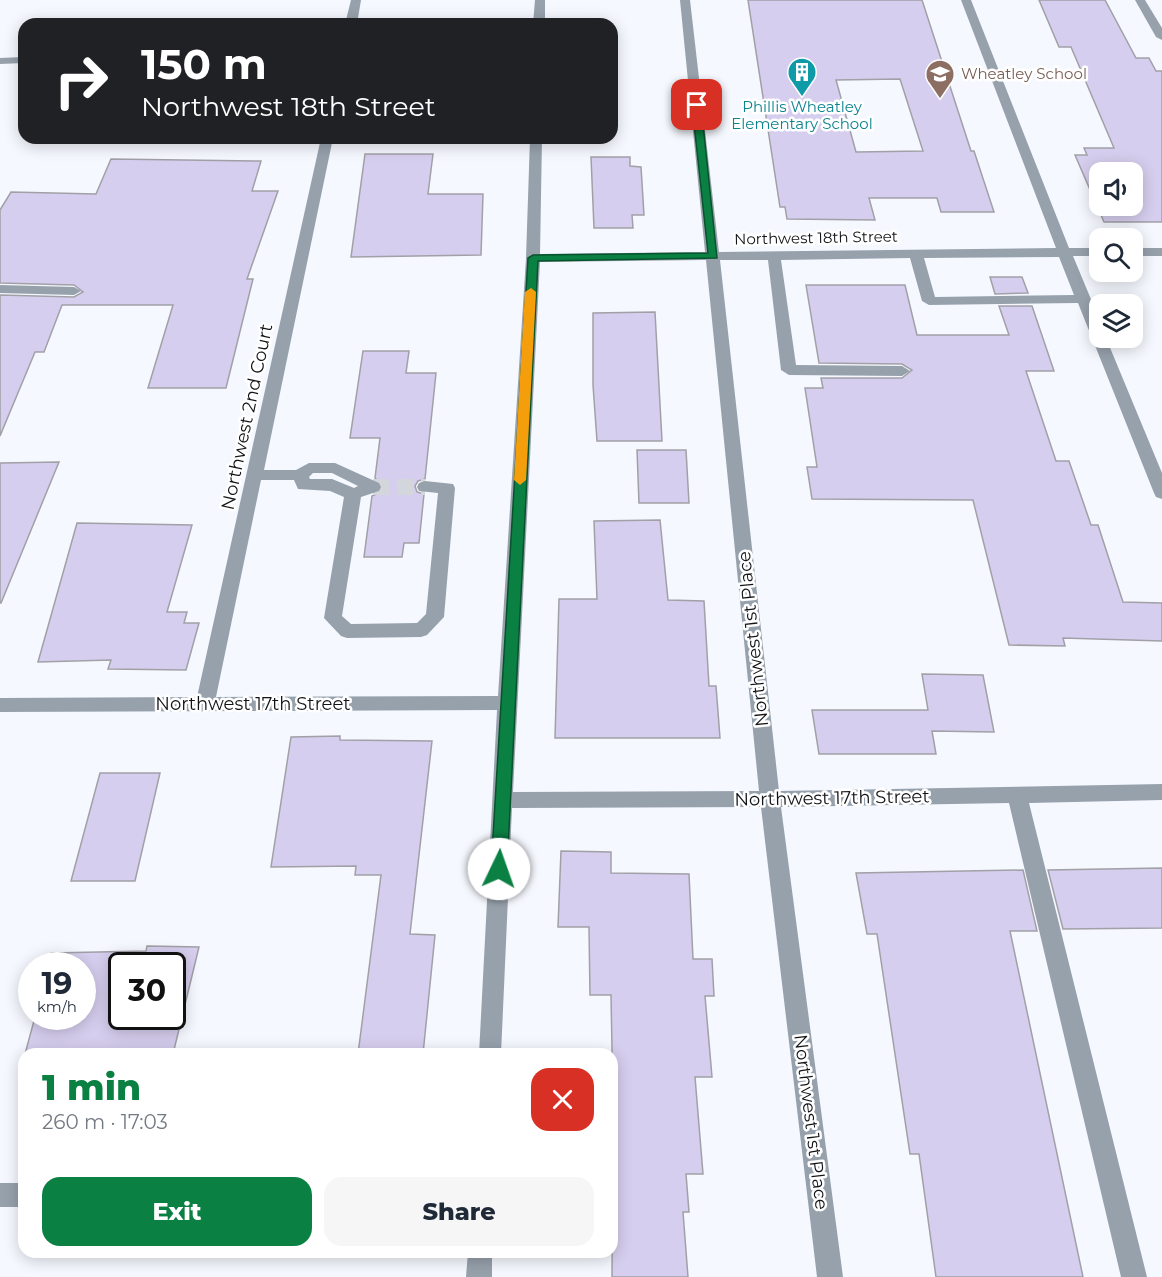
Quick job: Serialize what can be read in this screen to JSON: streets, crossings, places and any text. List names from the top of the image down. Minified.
{"streets":{"street":["Northwest 18th Street","Northwest 2nd Court","Northwest 1st Place","Northwest 17th Street"]},"crossings":[["Northwest 18th Street","Northwest 1st Place"],["Northwest 2nd Court","Northwest 17th Street"],["Northwest 1st Place","Northwest 17th Street"]],"places":{"building":["Phillis Wheatley Elementary School"],"school or university":["Wheatley School"]},"page":{"turn":["150 m","Northwest 18th Street"],"speed":"19 km/h","limit":"30","heading":["1 min","260 m · 17:03"],"buttons":["Exit","Share"]}}
